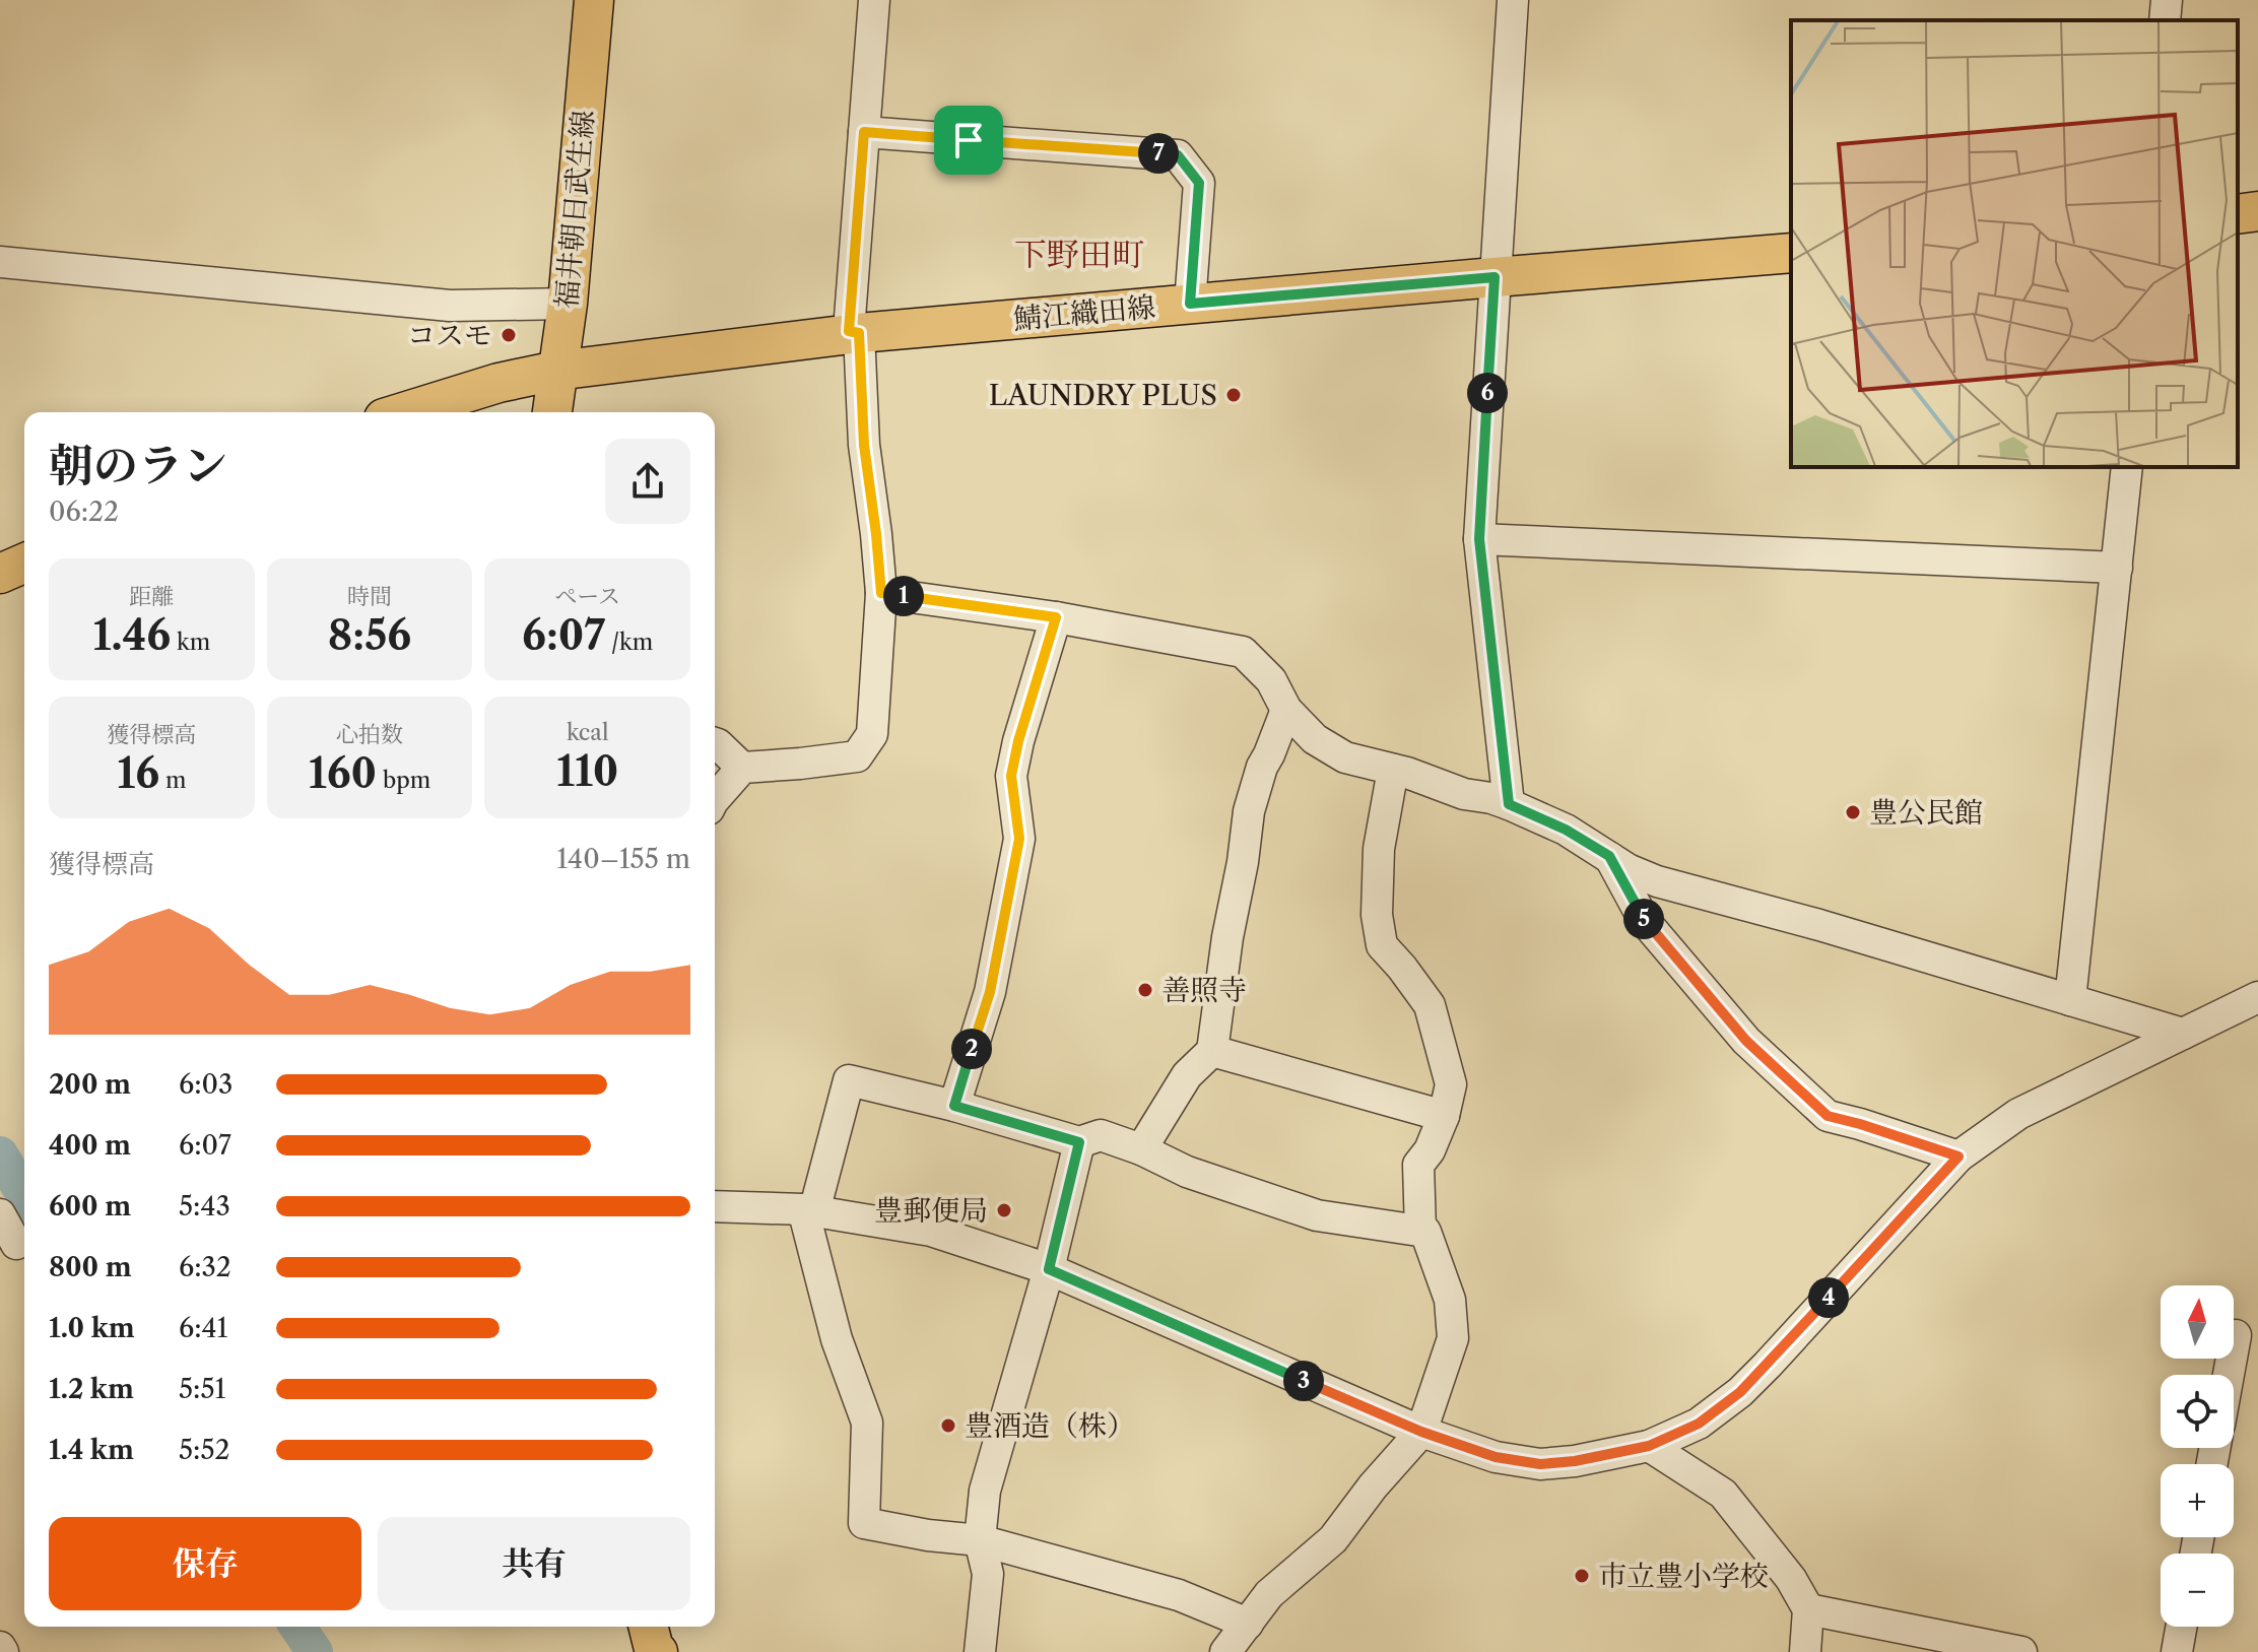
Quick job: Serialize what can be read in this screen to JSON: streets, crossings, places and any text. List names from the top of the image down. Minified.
{"streets":{"main road":["福井朝日武生線","鯖江織田線"]},"crossings":[["福井朝日武生線","鯖江織田線"]],"districts":["下野田町"],"places":["コスモ","LAUNDRY PLUS","豊公民館","善照寺","豊郵便局","豊酒造（株）","市立豊小学校"],"north":"top","page":{"pins":["7","6","1","5","2","4","3"],"heading":["朝のラン","06:22"],"stats":[["距離","1.46 km"],["時間","8:56"],["ペース","6:07 /km"],["獲得標高","16 m"],["心拍数","160 bpm"],["kcal","110"]],"chart":["獲得標高","140–155 m"],"list":[{"name":"200 m","note":"6:03"},{"name":"400 m","note":"6:07"},{"name":"600 m","note":"5:43"},{"name":"800 m","note":"6:32"},{"name":"1.0 km","note":"6:41"},{"name":"1.2 km","note":"5:51"},{"name":"1.4 km","note":"5:52"}],"map_buttons":["+","−"],"buttons":["保存","共有"]}}
